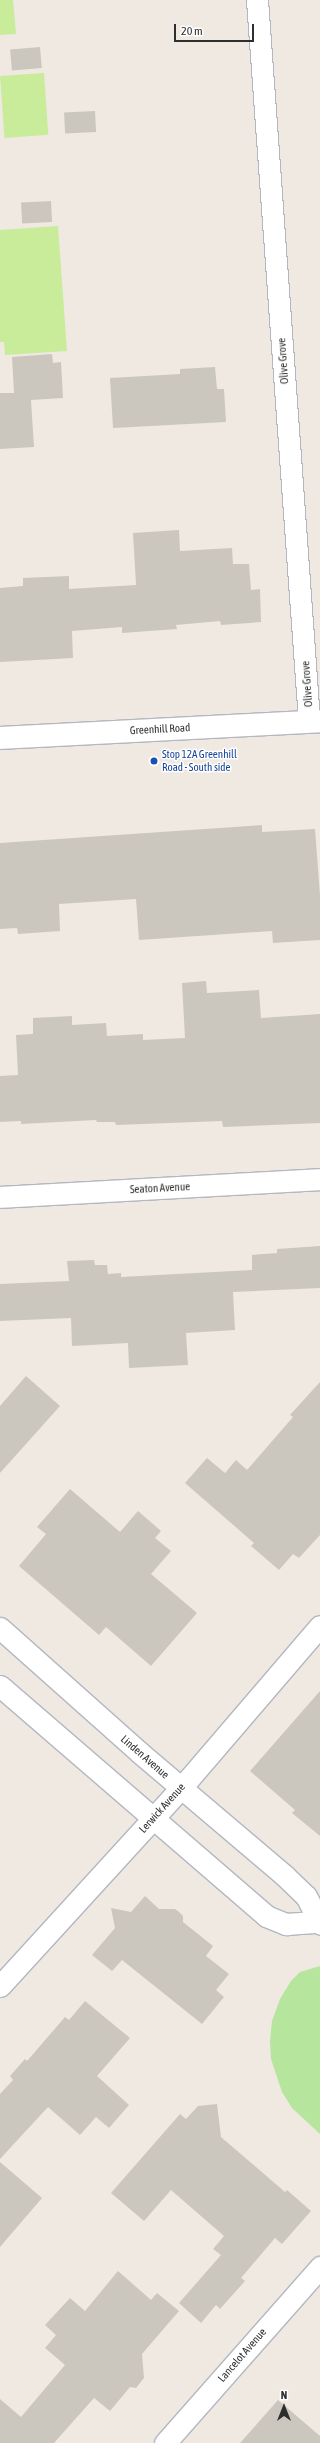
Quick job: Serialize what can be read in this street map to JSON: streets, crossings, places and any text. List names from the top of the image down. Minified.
{"streets":{"main road":["Greenhill Road"],"street":["Olive Grove","Seaton Avenue","Linden Avenue","Lerwick Avenue","Lancelot Avenue"]},"crossings":[["Olive Grove","Greenhill Road"],["Linden Avenue","Lerwick Avenue"]],"places":["Stop 12A Greenhill Road - South side"],"scale_bar":"20 m","north":"top"}
